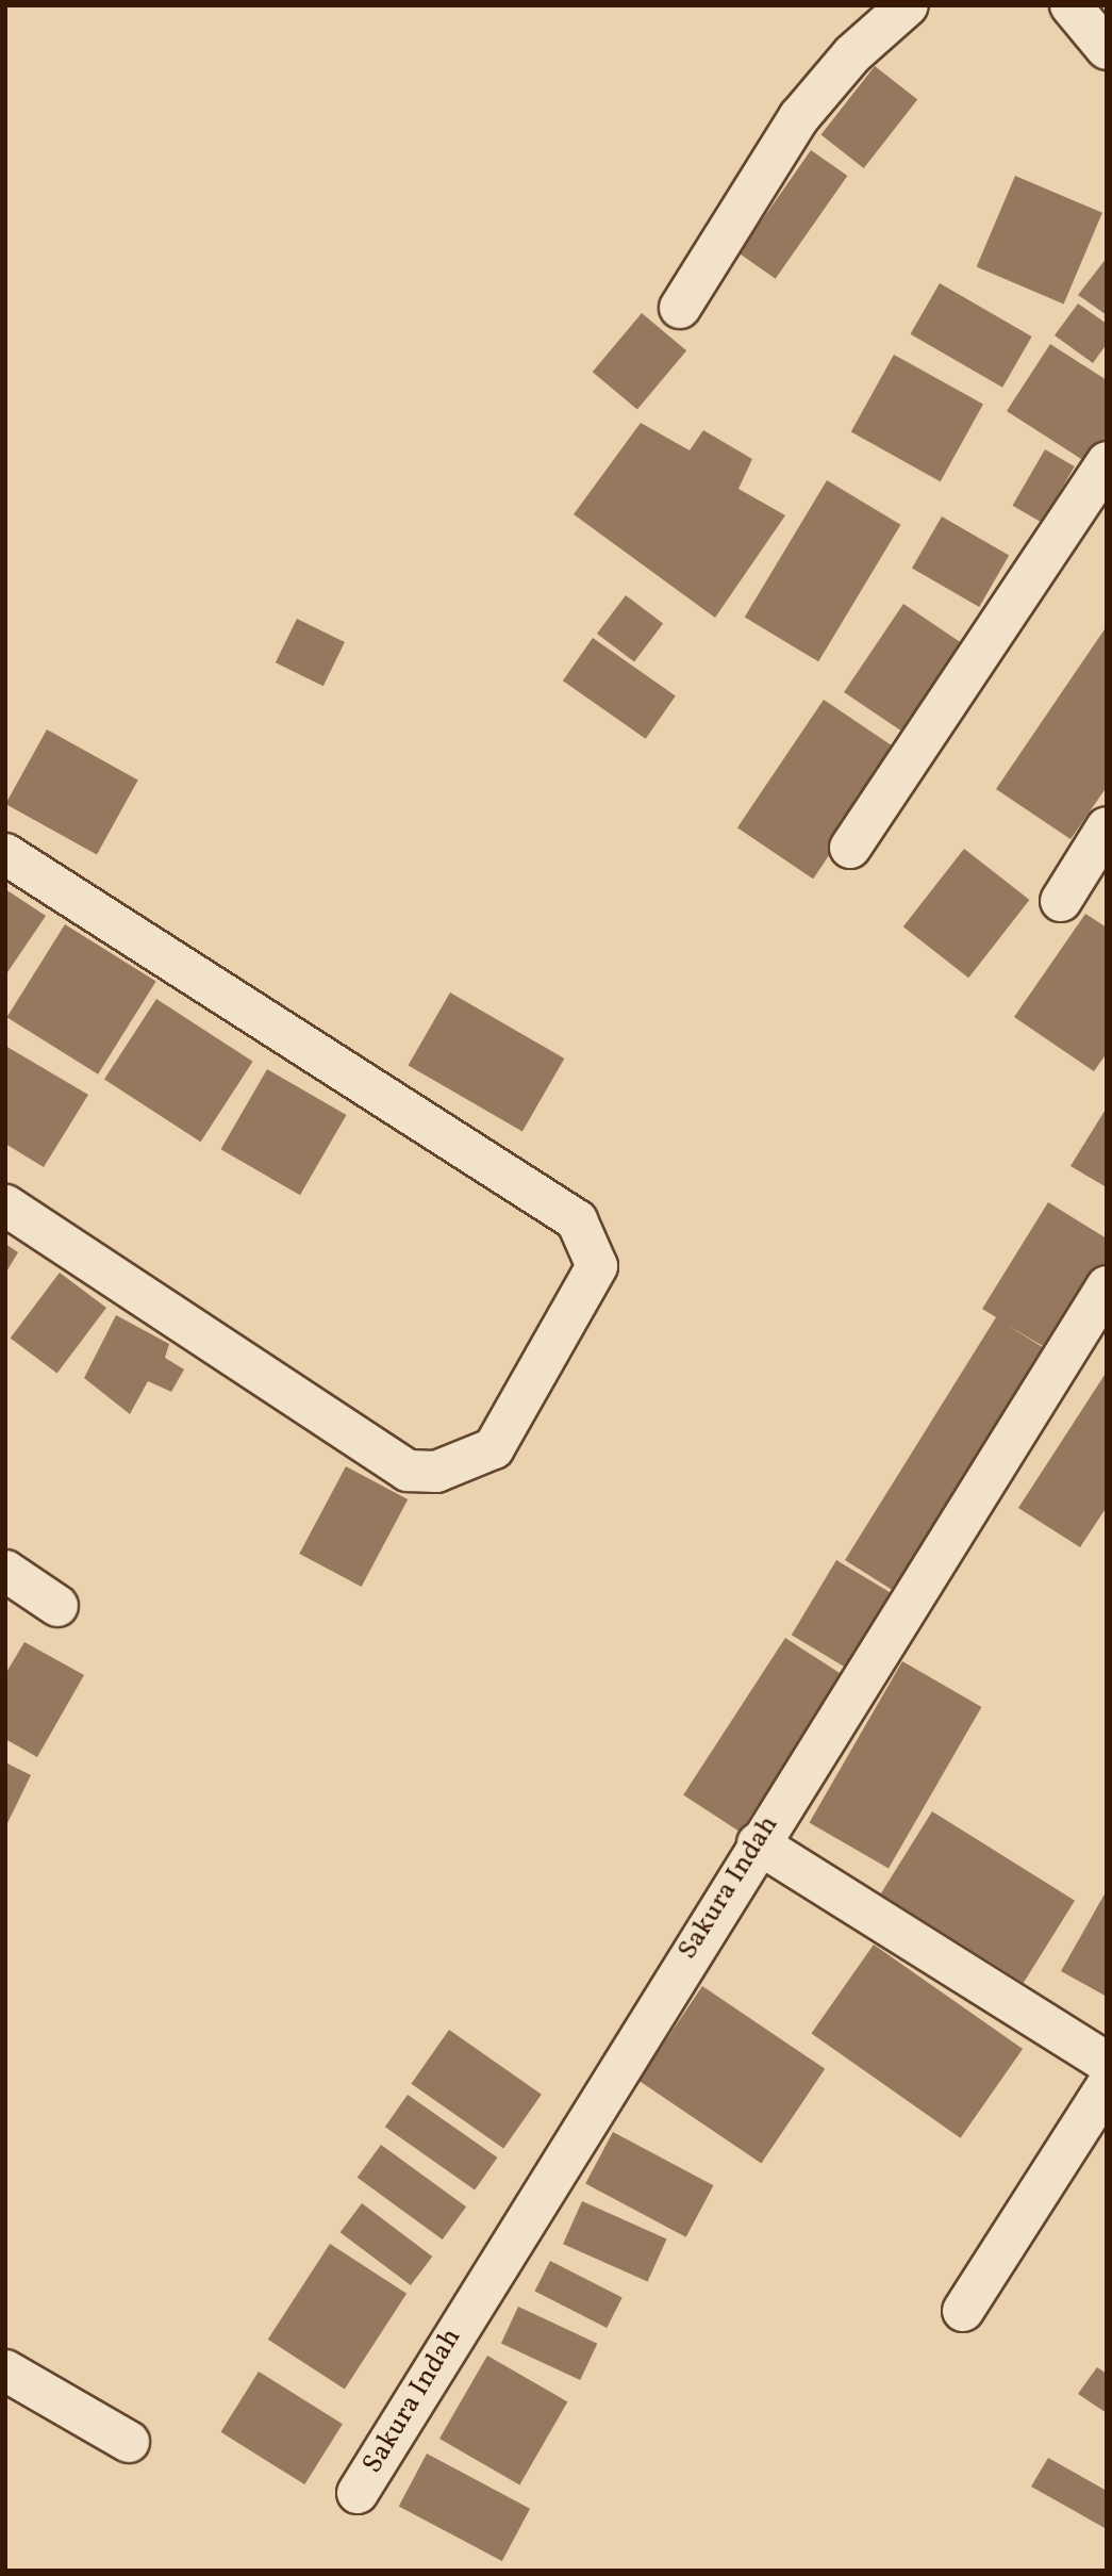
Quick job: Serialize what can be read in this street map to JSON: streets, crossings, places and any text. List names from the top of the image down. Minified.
{"streets":{"street":["Sakura Indah"]}}
